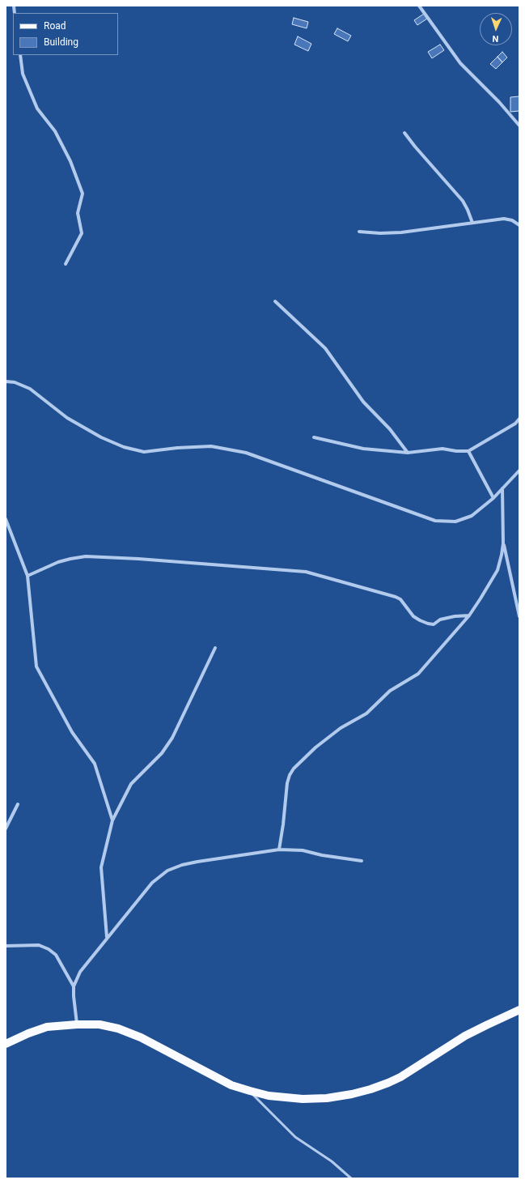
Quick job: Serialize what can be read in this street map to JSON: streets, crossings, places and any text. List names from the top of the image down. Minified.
{"legend":["Road","Building"],"north":"bottom"}
